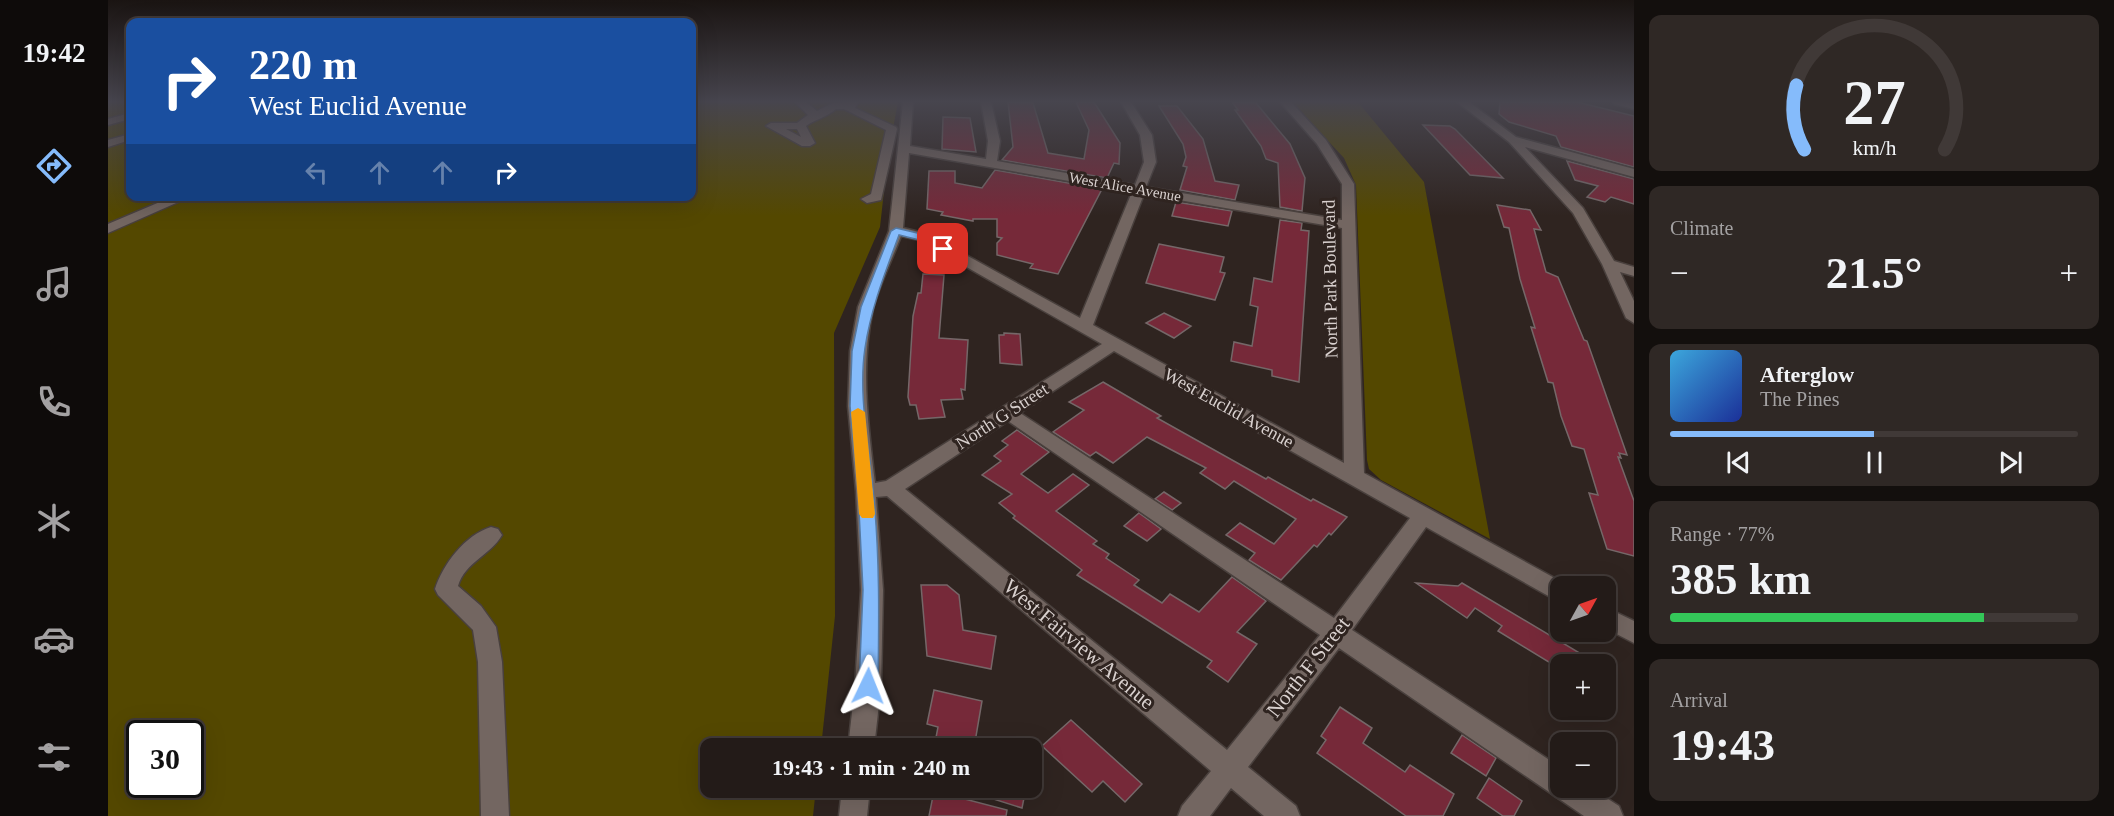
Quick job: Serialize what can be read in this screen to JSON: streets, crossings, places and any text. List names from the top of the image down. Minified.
{"streets":{"street":["West Alice Avenue","North Park Boulevard","West Euclid Avenue","North G Street","West Fairview Avenue","North F Street"]},"crossings":[["West Alice Avenue","North Park Boulevard"],["North Park Boulevard","West Euclid Avenue"],["West Euclid Avenue","North G Street"],["West Euclid Avenue","North F Street"],["North G Street","West Fairview Avenue"],["West Fairview Avenue","North F Street"]],"north":"top right","page":{"tabs":"19:42","turn":["220 m","West Euclid Avenue"],"tile":["Climate",["Range · 77%","385 km"],["Arrival","19:43"]],"heat":["−","21.5°","+"],"song":["Afterglow","The Pines"],"map_buttons":["+","−"],"limit":"30","trip":"19:43 · 1 min · 240 m","gauge":["27","km/h"]}}
